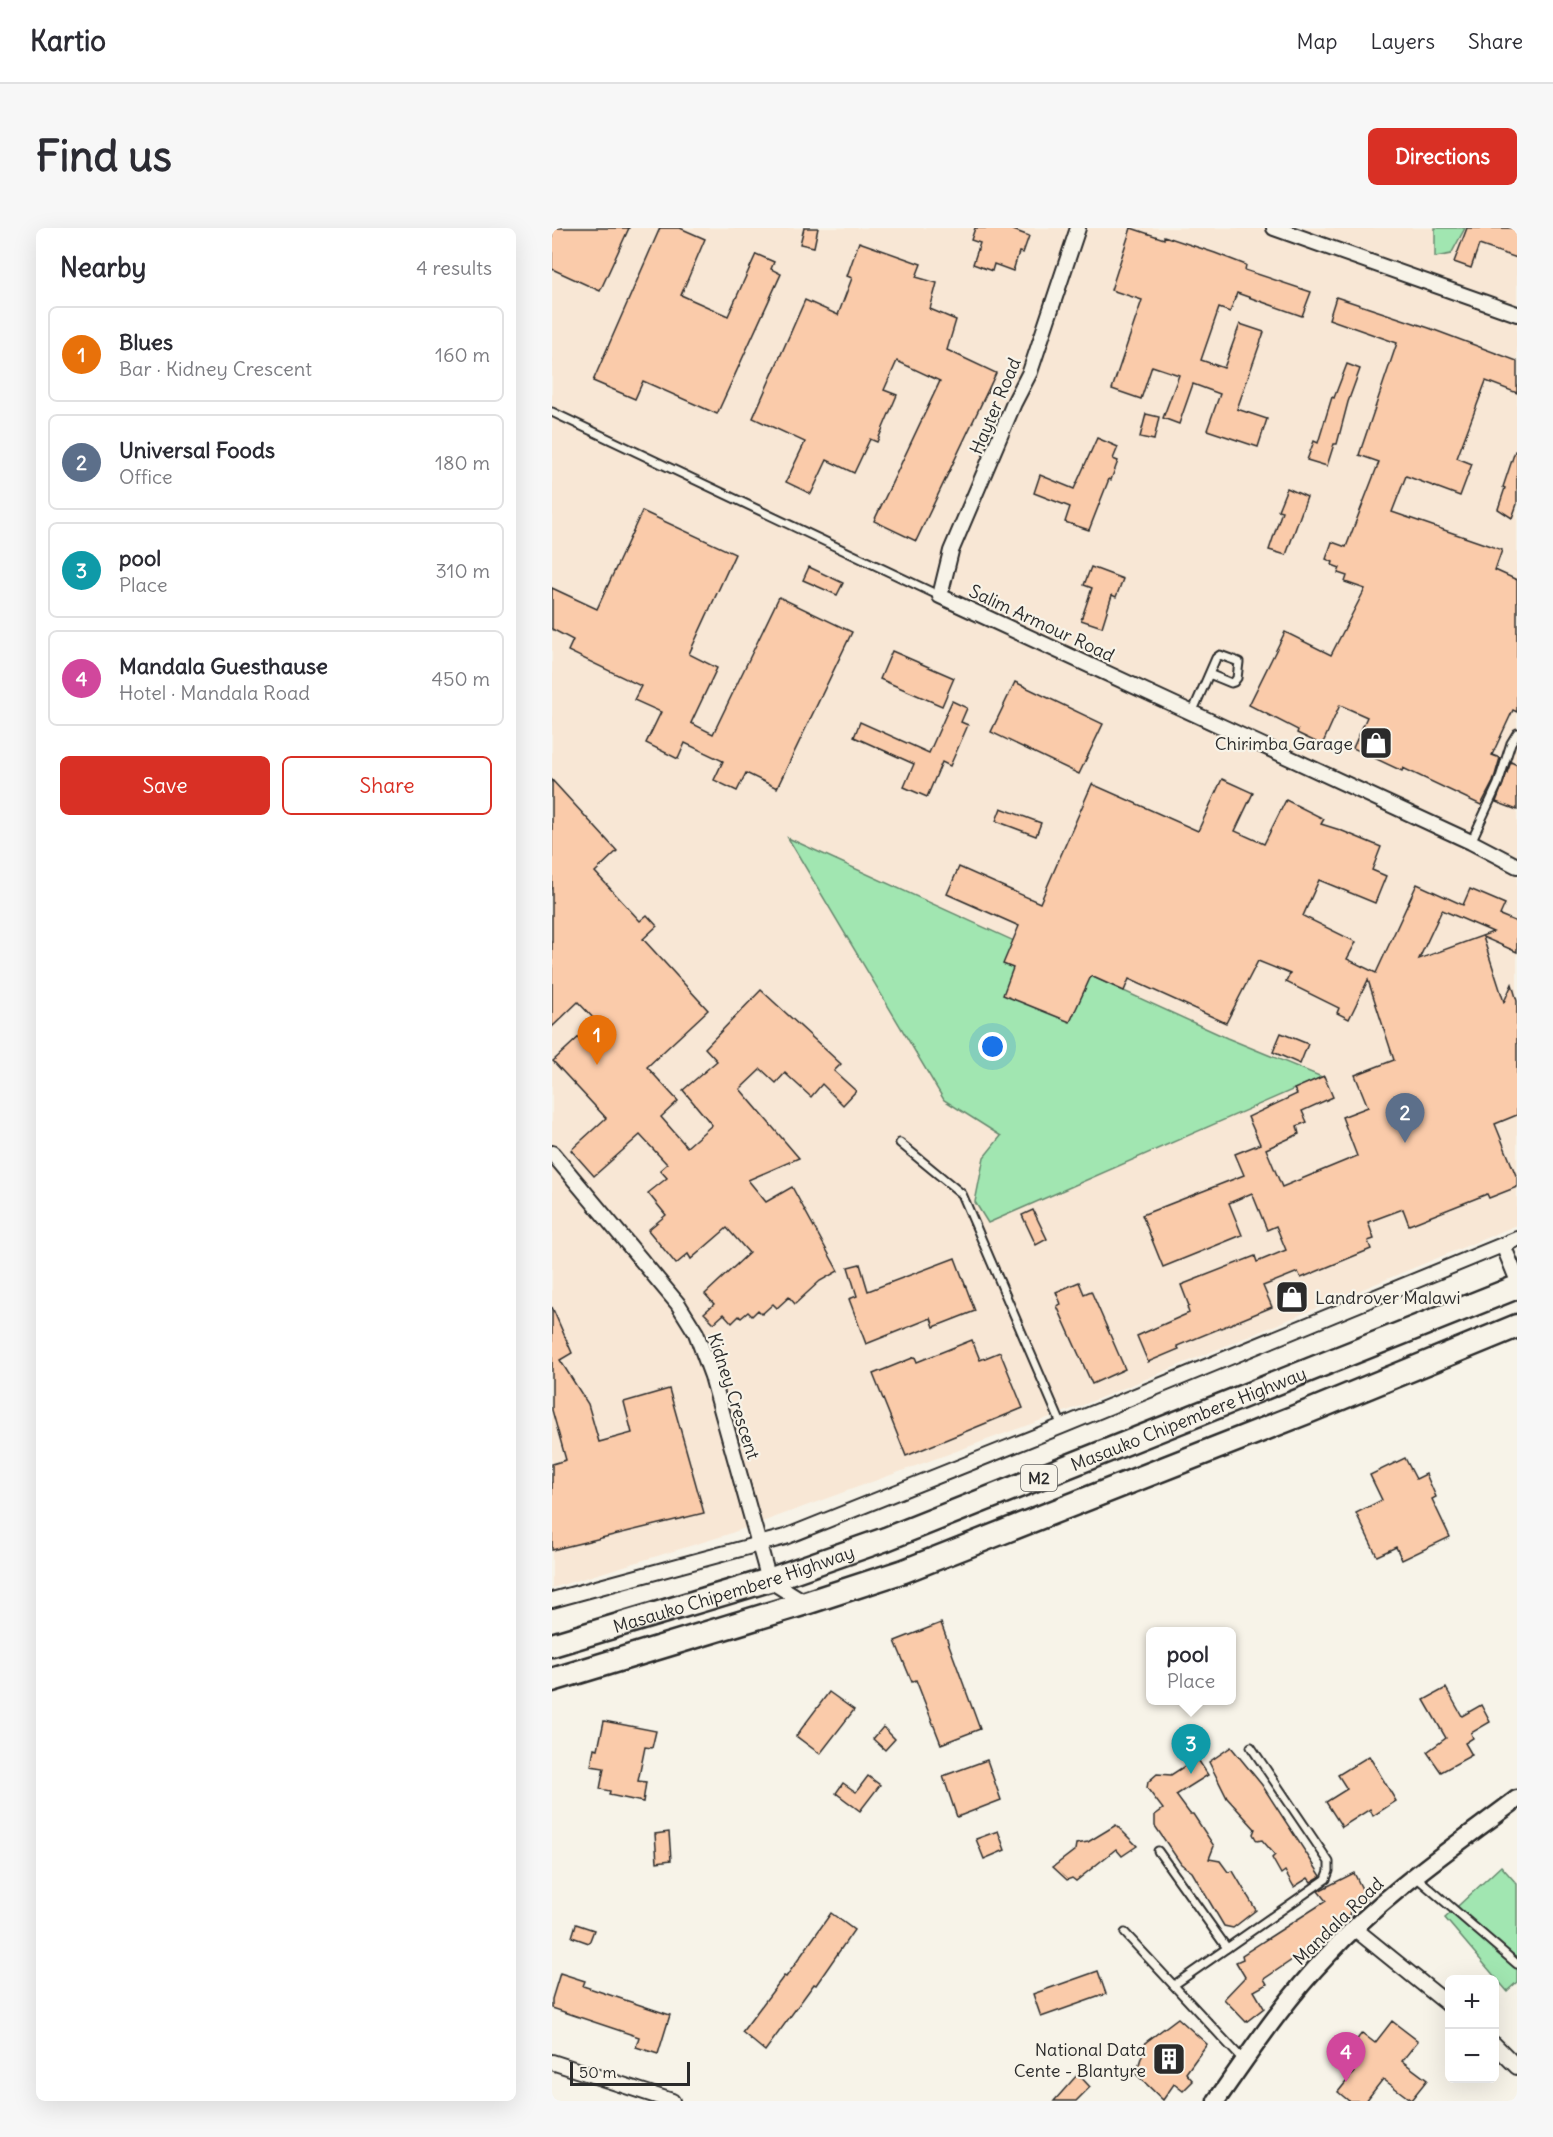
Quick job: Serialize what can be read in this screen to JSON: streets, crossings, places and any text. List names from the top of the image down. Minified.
{"streets":{"highway":["Masauko Chipembere Highway","M2"],"street":["Hayter Road","Salim Armour Road","Kidney Crescent","Mandala Road"]},"crossings":[["Hayter Road","Salim Armour Road"],["Kidney Crescent","Masauko Chipembere Highway"]],"places":{"shop":["Chirimba Garage","Landrover Malawi"],"building":["National Data Cente - Blantyre"]},"scale_bar":"50 m","page":{"header":"Kartio","nav":["Map","Layers","Share"],"buttons":["Directions",["Save","Share"]],"title":"Find us","heading":["Nearby","4 results"],"list":[{"mark":"1","name":"Blues","note":"Bar · Kidney Crescent","value":"160 m"},{"mark":"2","name":"Universal Foods","note":"Office","value":"180 m"},{"mark":"3","name":"pool","note":"Place","value":"310 m"},{"mark":"4","name":"Mandala Guesthause","note":"Hotel · Mandala Road","value":"450 m"}],"pins":["1","2","3","4"],"popup":["pool","Place"],"map_buttons":["+","−"],"scale":"50 m"}}
